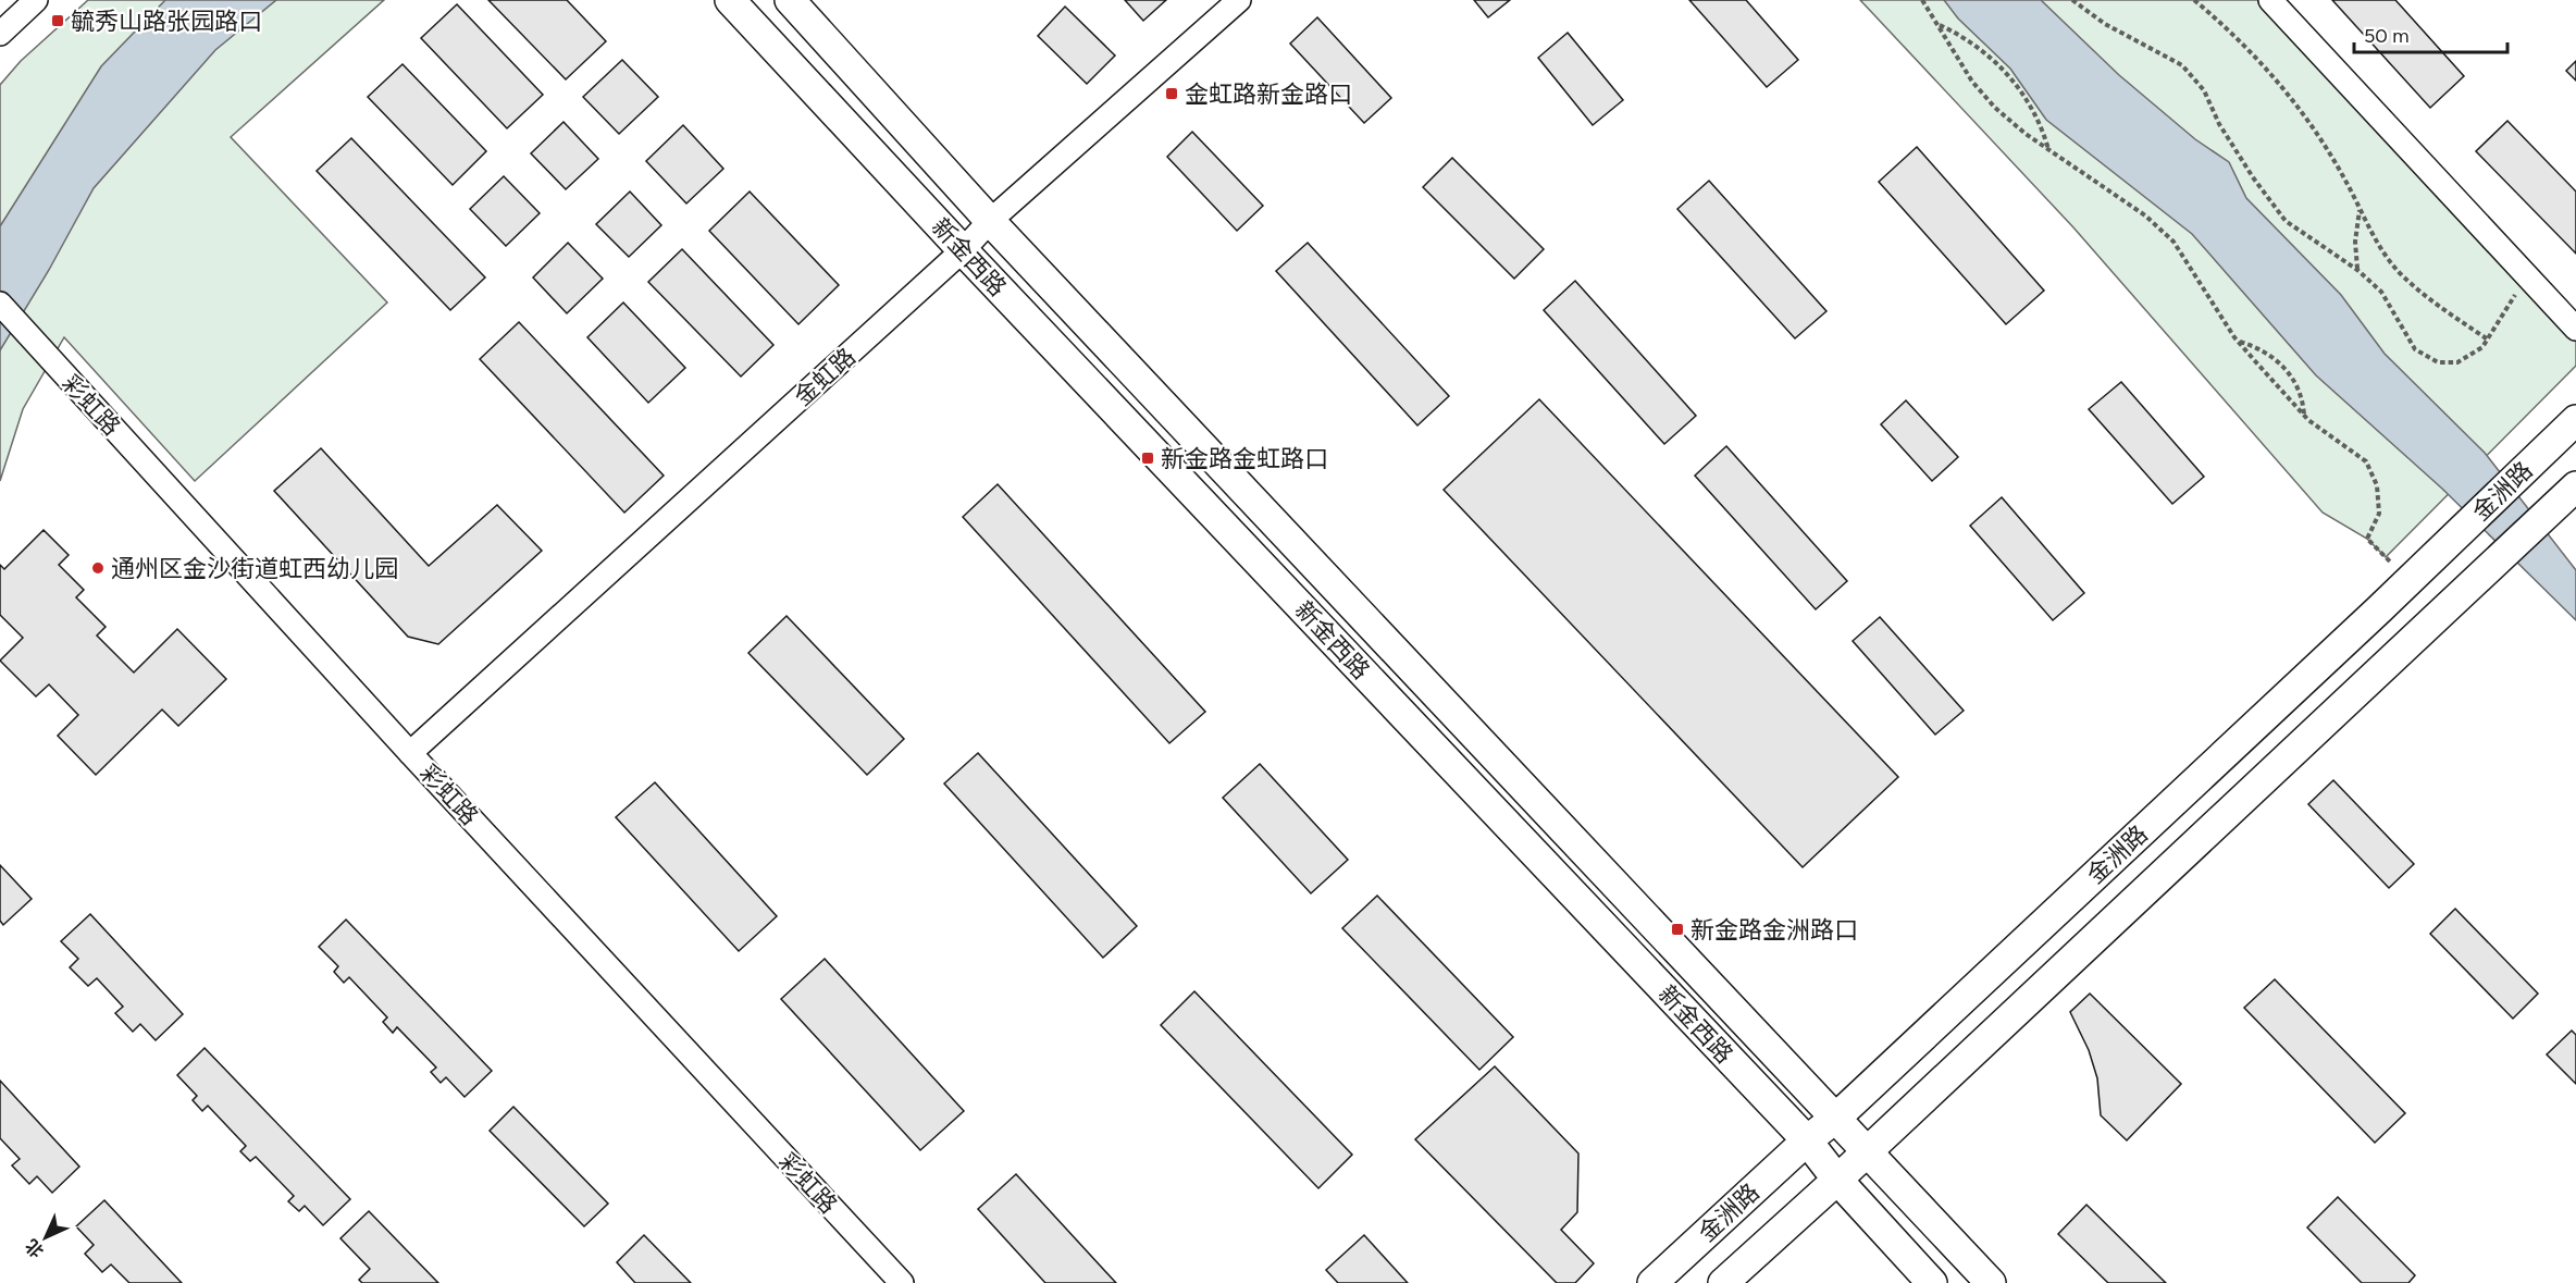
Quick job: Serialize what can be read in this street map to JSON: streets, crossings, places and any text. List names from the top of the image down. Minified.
{"streets":{"main road":["新金西路","金洲路"],"street":["金虹路","彩虹路"]},"crossings":[["新金西路","金虹路"],["新金西路","金洲路"],["金虹路","彩虹路"]],"places":{"transit":["毓秀山路张园路口","金虹路新金路口","新金路金虹路口","新金路金洲路口"],"other":["通州区金沙街道虹西幼儿园"]},"scale_bar":"50 m","north":"bottom left"}
